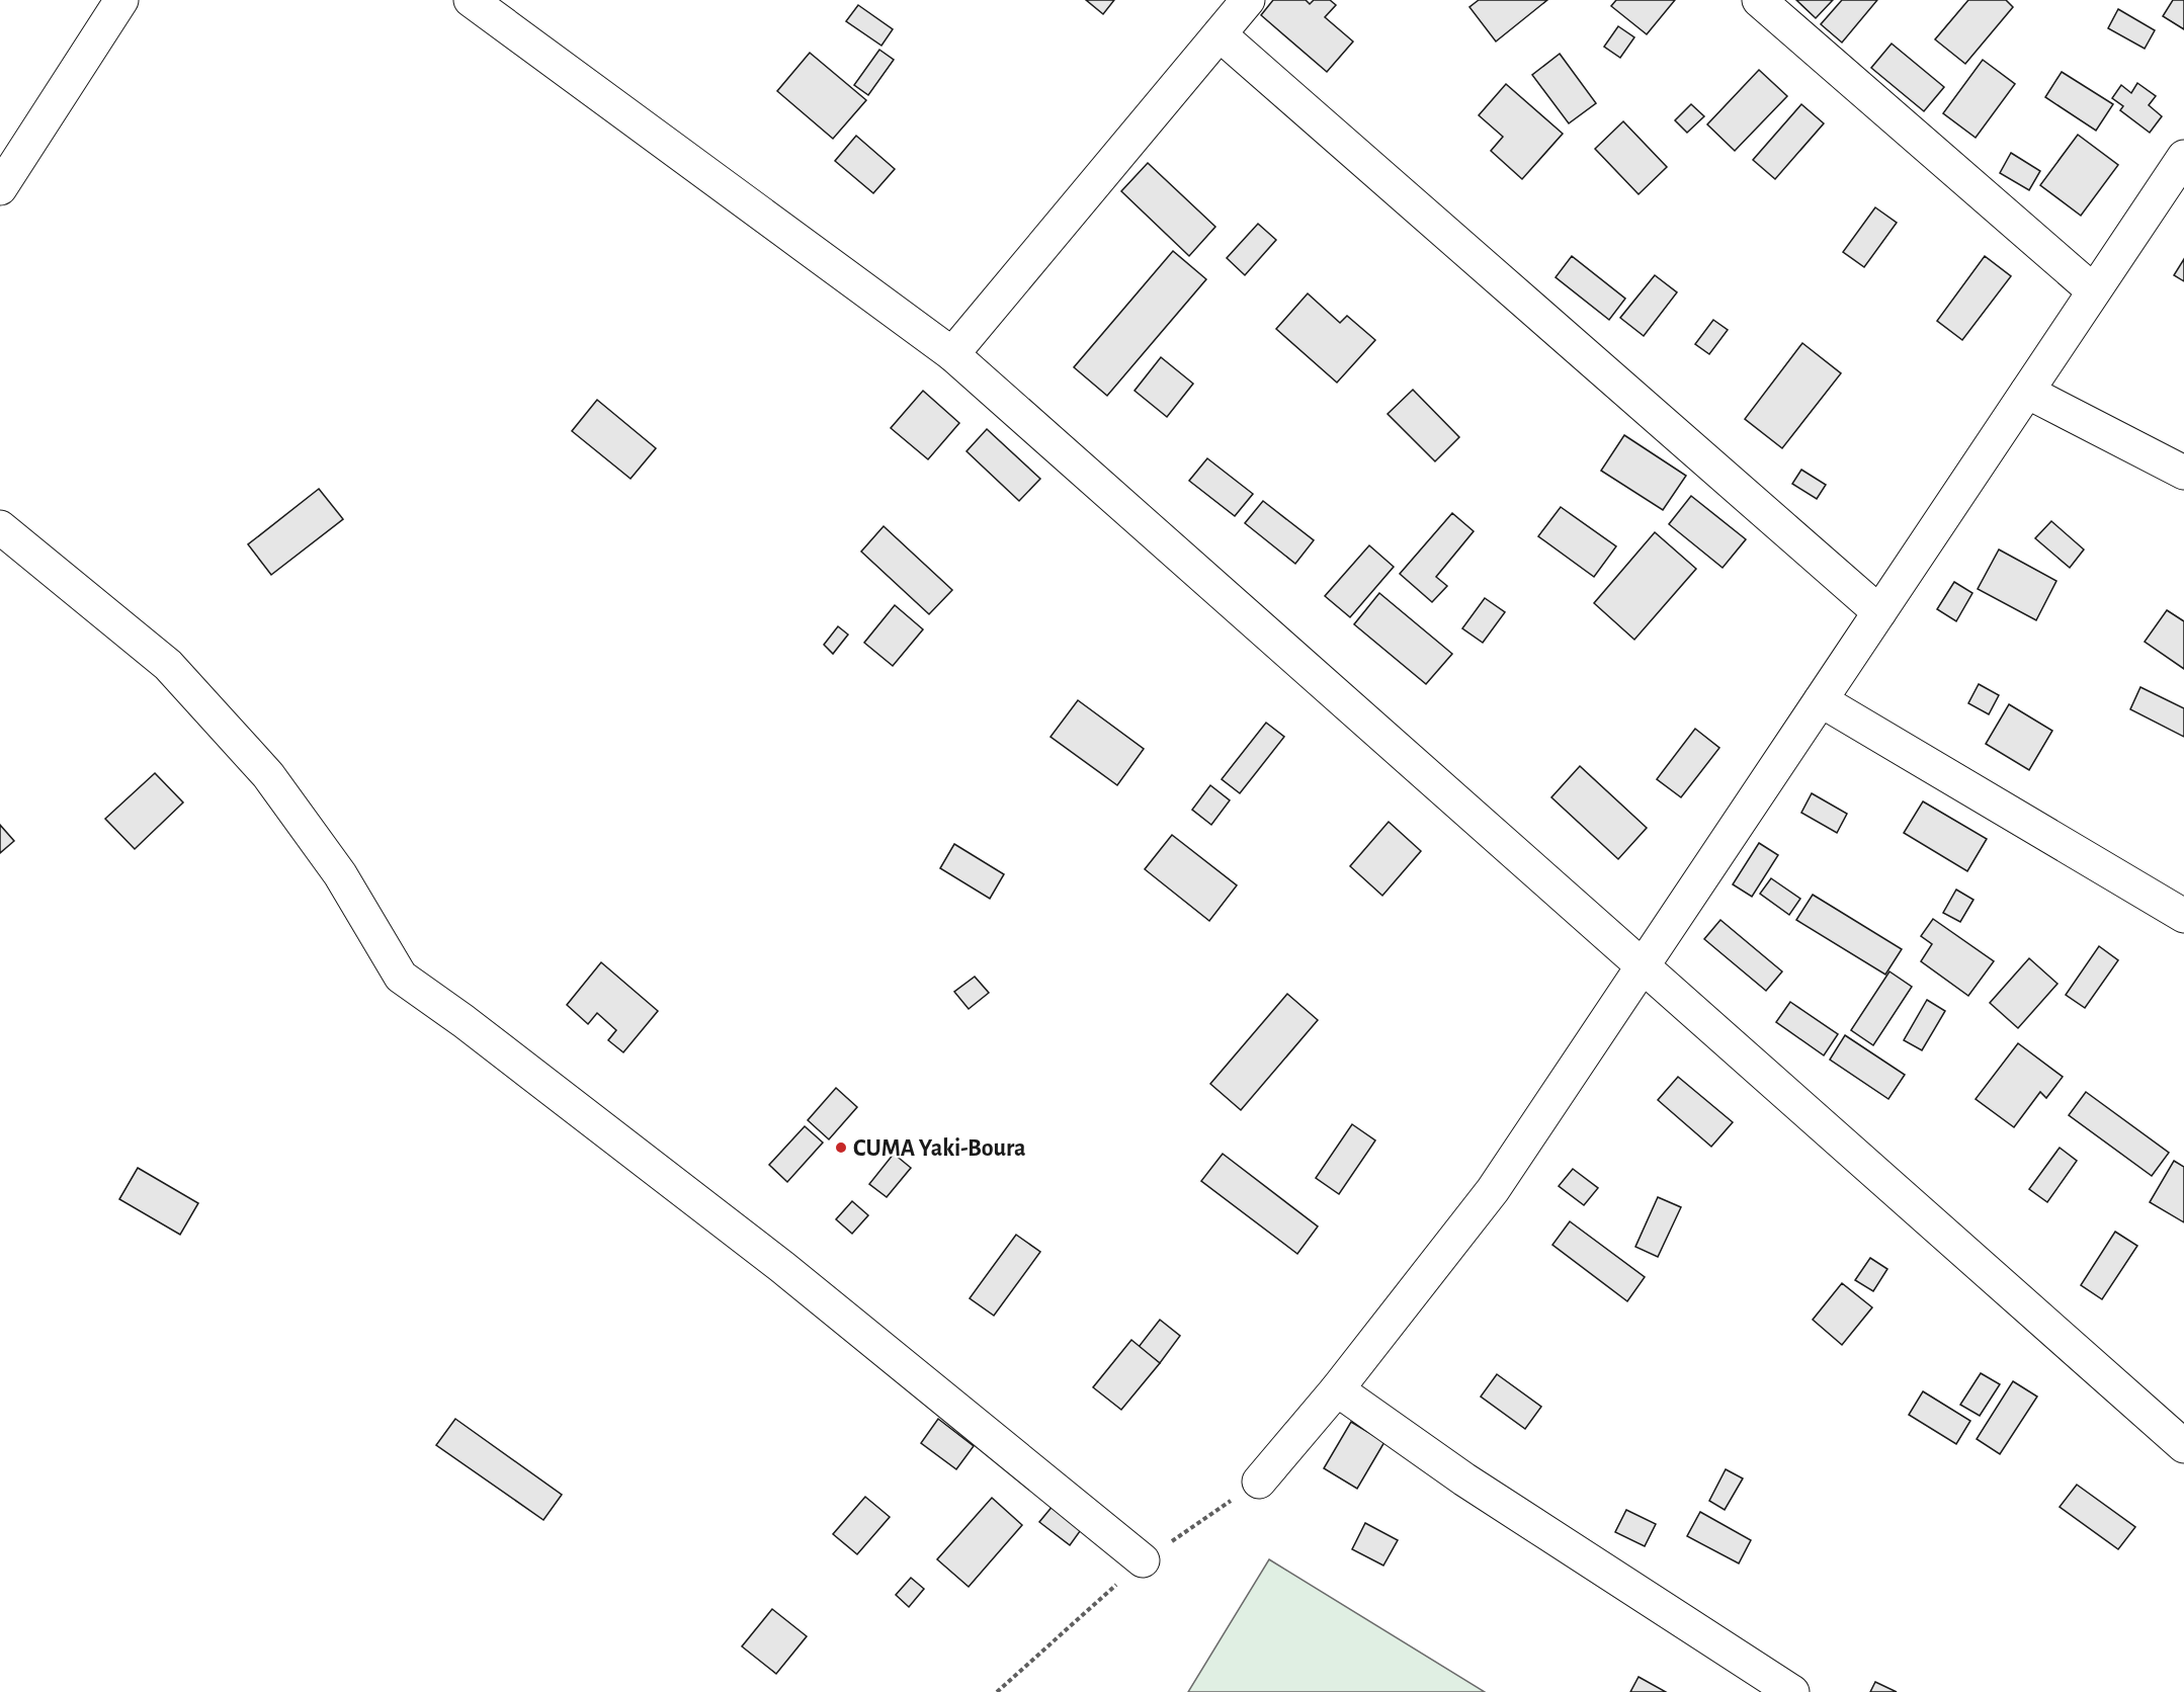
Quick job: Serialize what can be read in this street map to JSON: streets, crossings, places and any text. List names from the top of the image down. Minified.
{"places":["CUMA Yaki-Boura"]}
